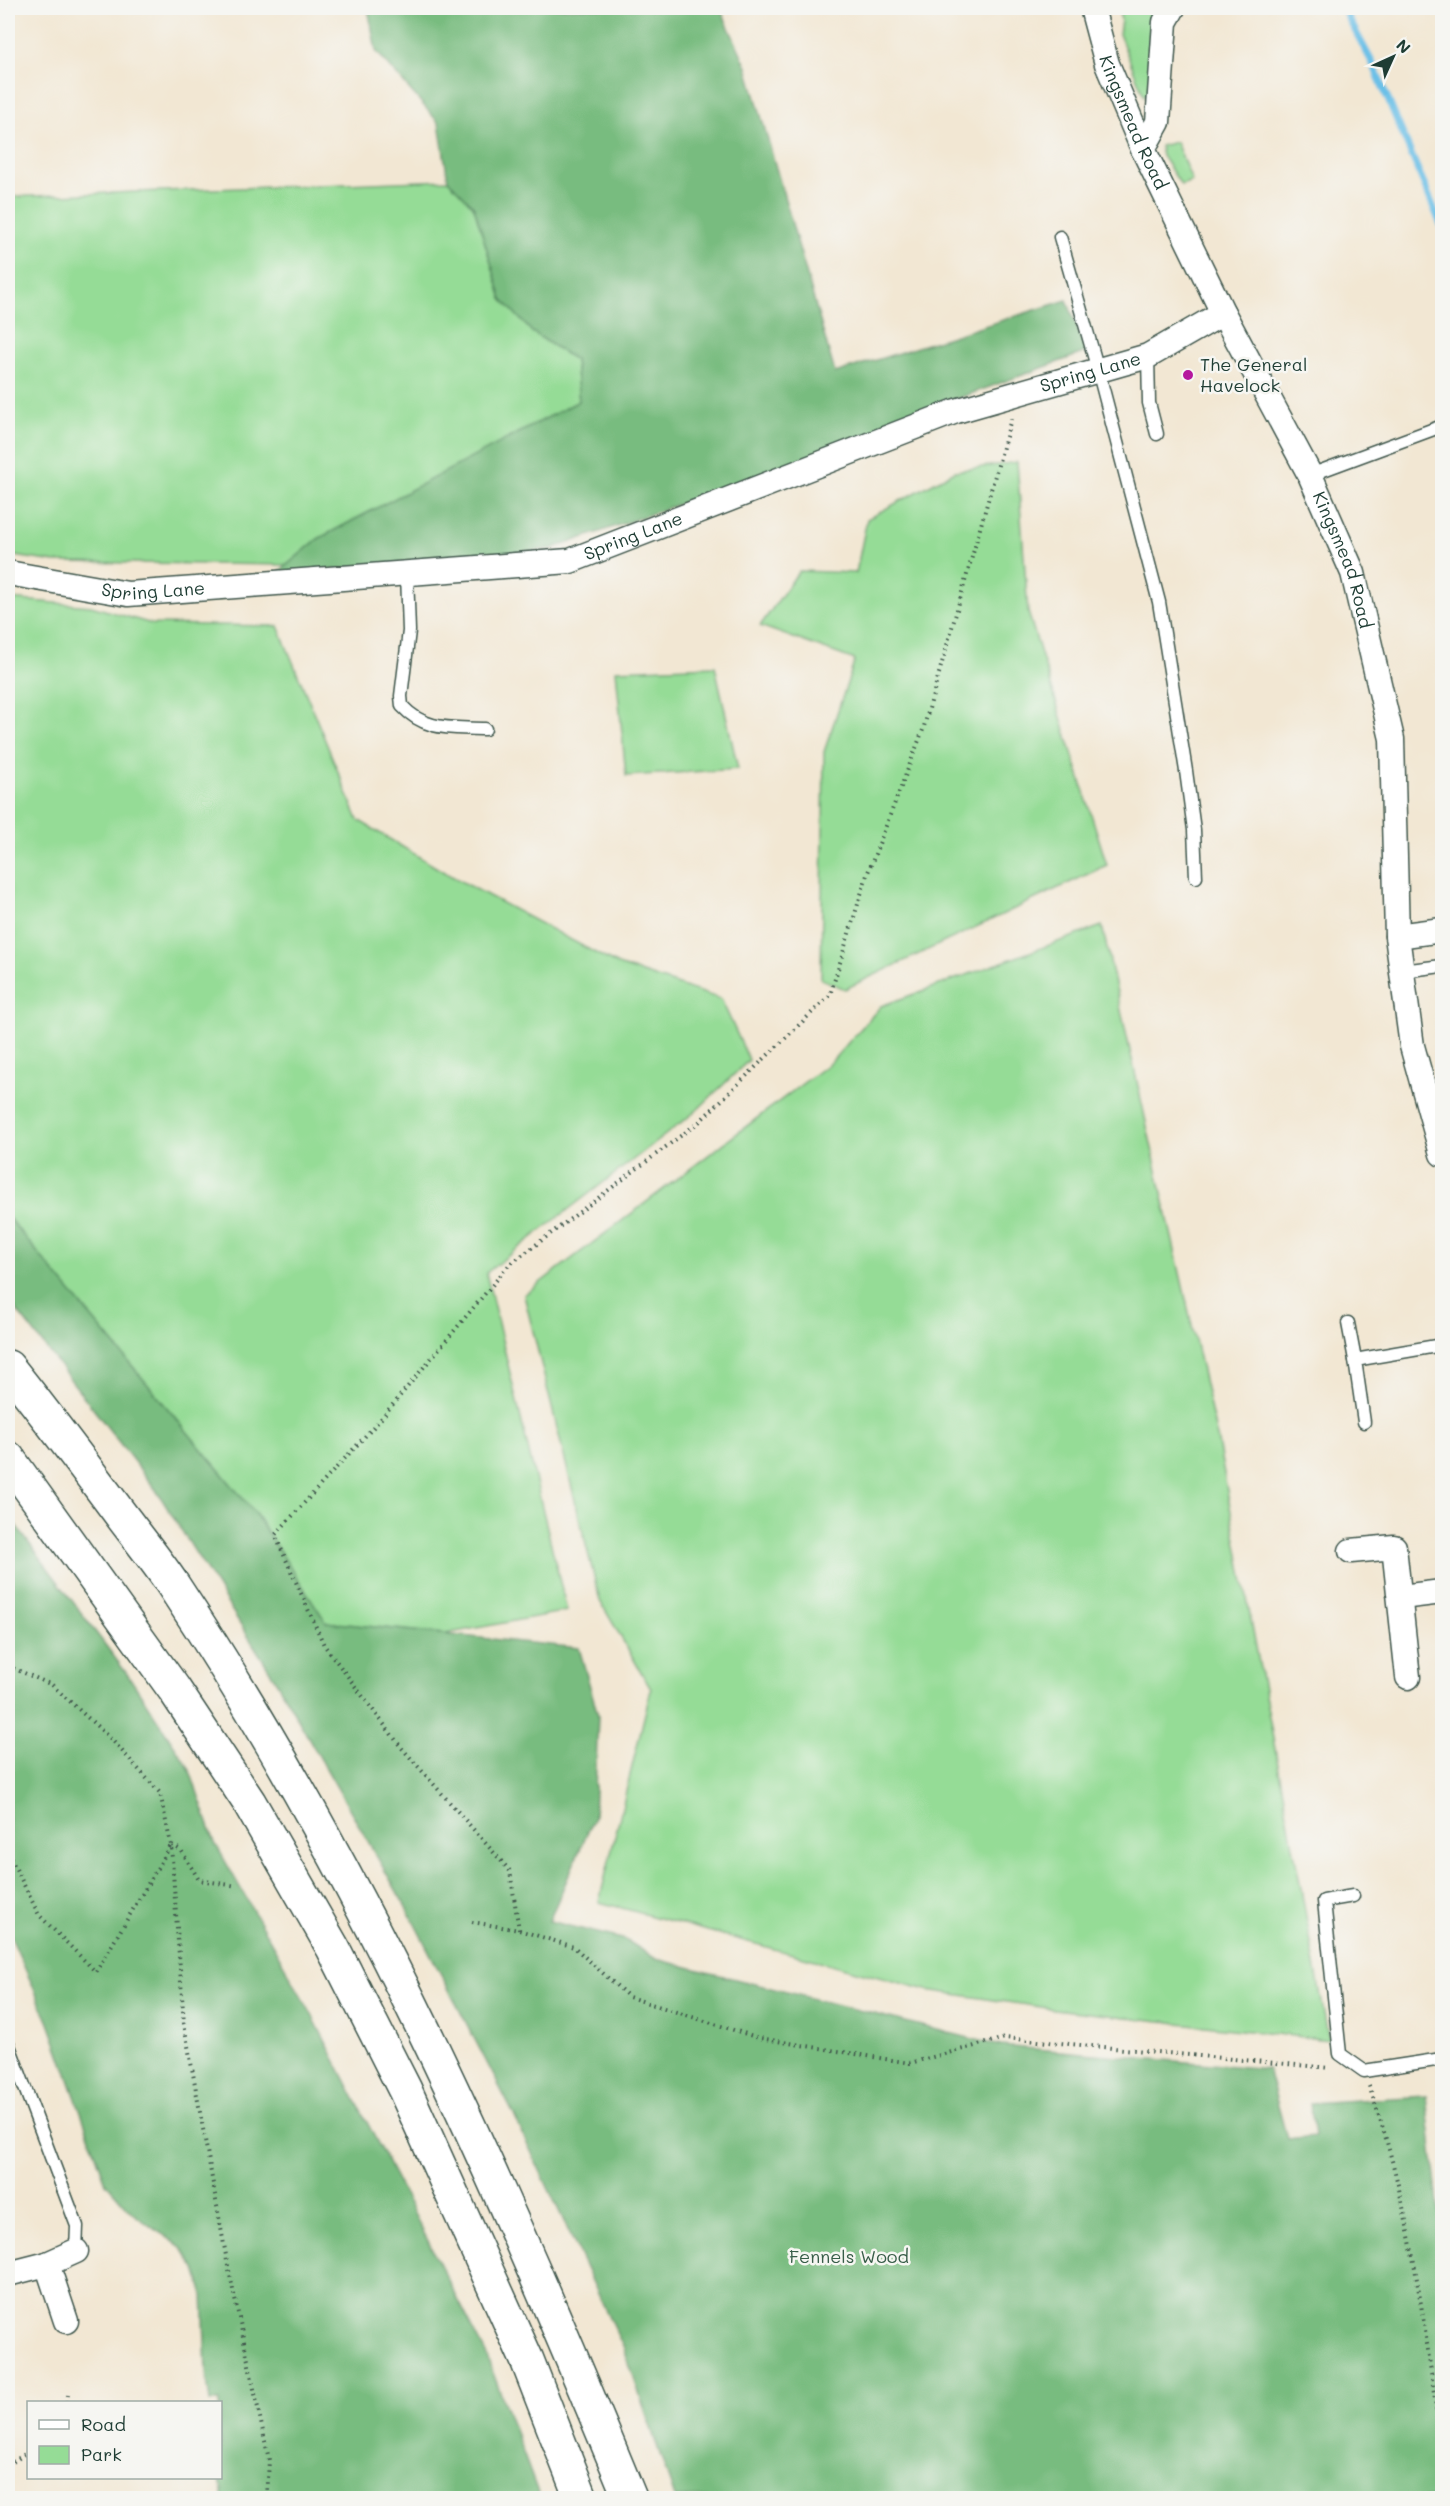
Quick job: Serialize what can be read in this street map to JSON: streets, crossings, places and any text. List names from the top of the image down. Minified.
{"streets":{"street":["Kingsmead Road","Spring Lane"]},"crossings":[["Kingsmead Road","Spring Lane"]],"parks":["Fennels Wood"],"places":["The General Havelock"],"legend":["Road","Park"],"north":"top right"}
